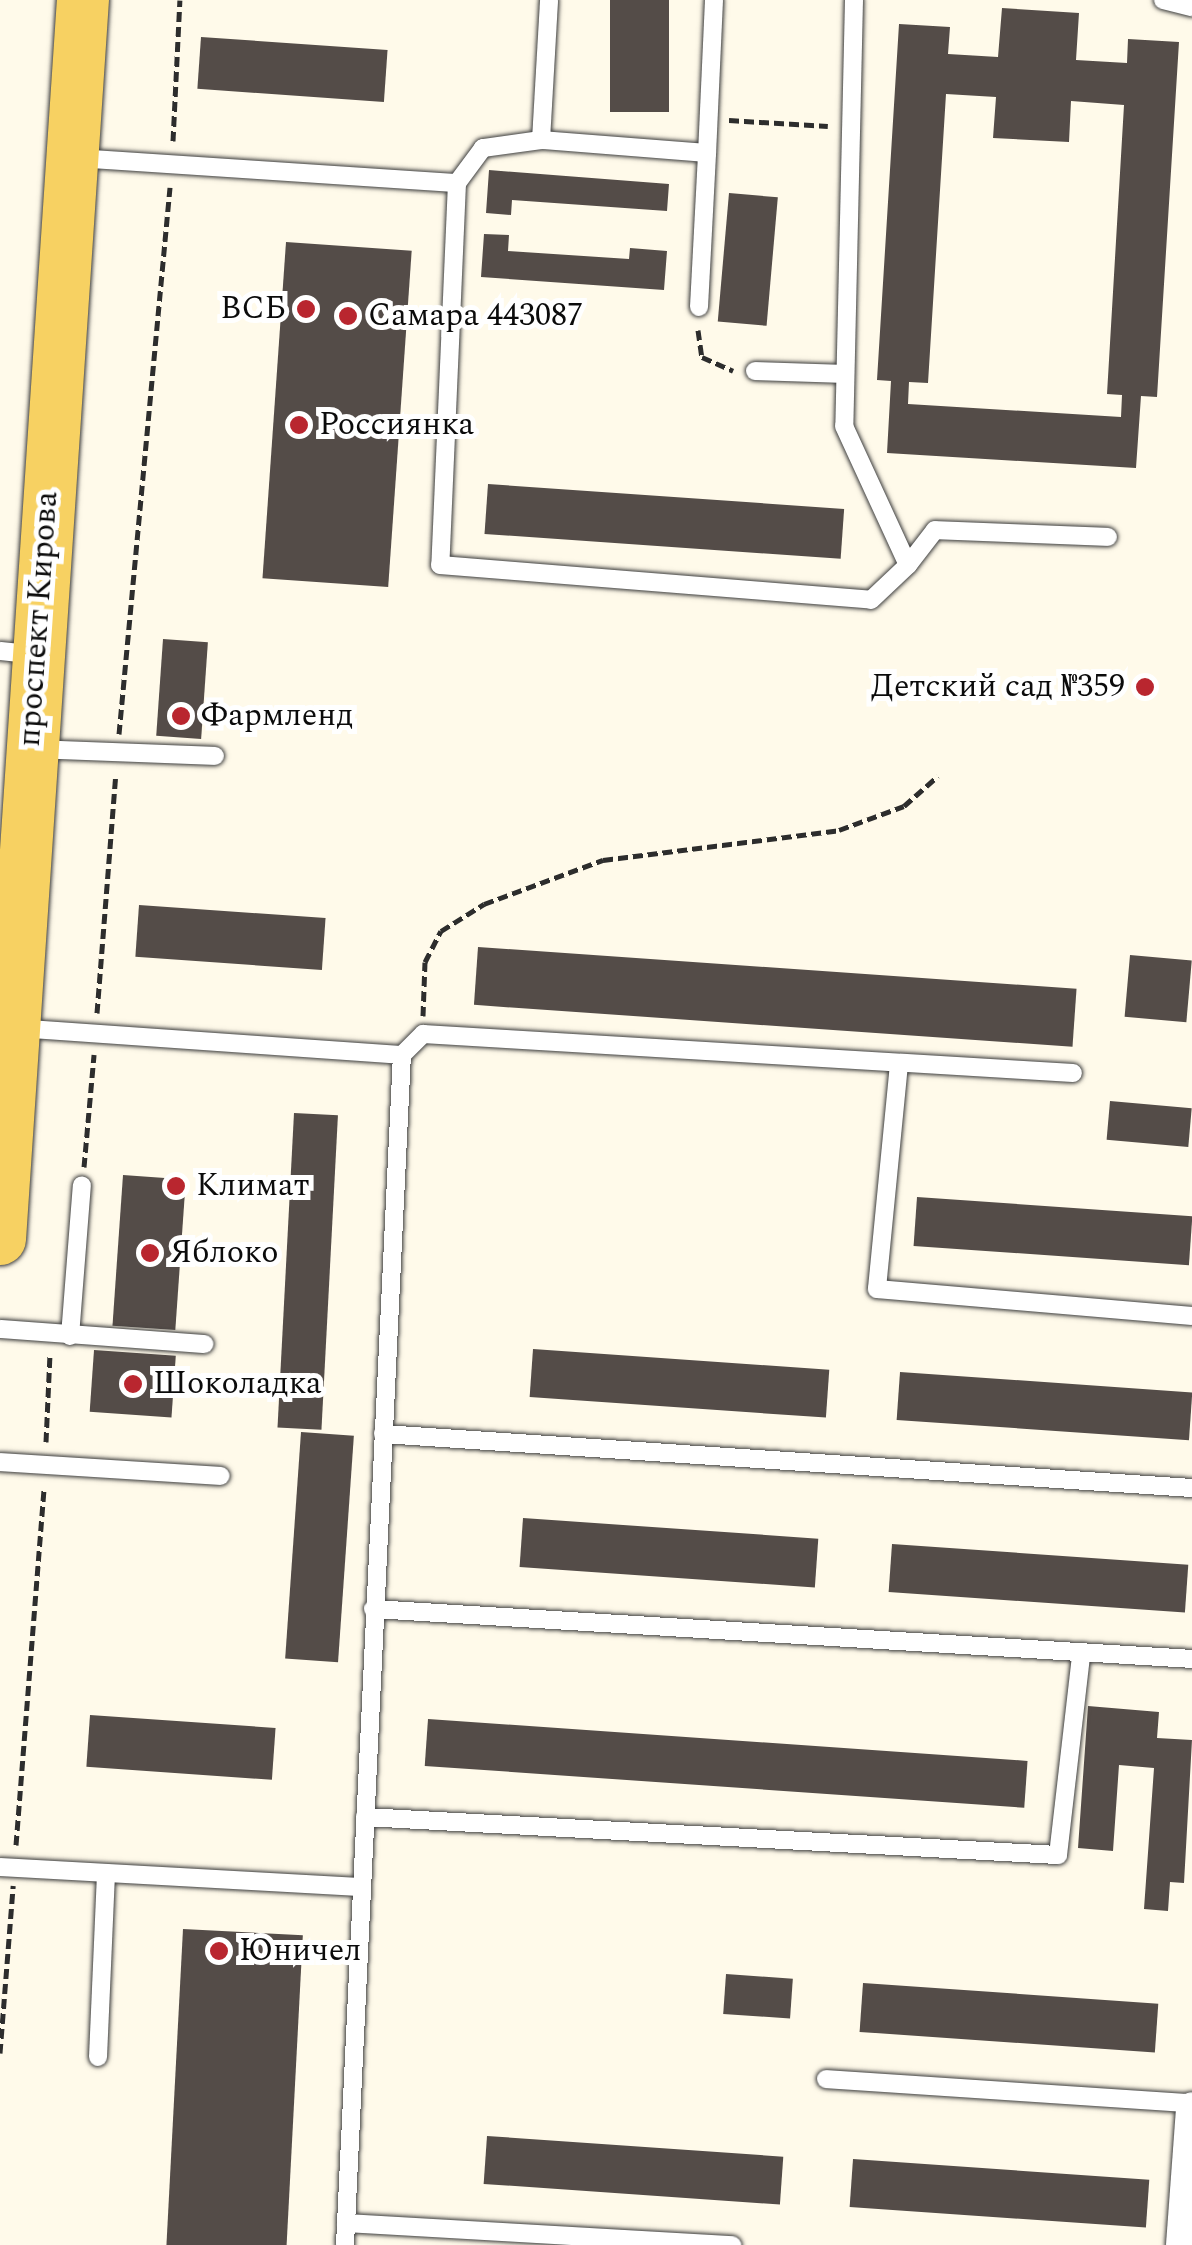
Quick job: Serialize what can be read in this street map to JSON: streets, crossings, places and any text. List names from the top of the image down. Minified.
{"streets":{"main road":["проспект Кирова"]},"places":["ВСБ","Самара 443087","Россиянка","Детский сад №359","Фармленд","Климат","Яблоко","Шоколадка","Юничел"]}
